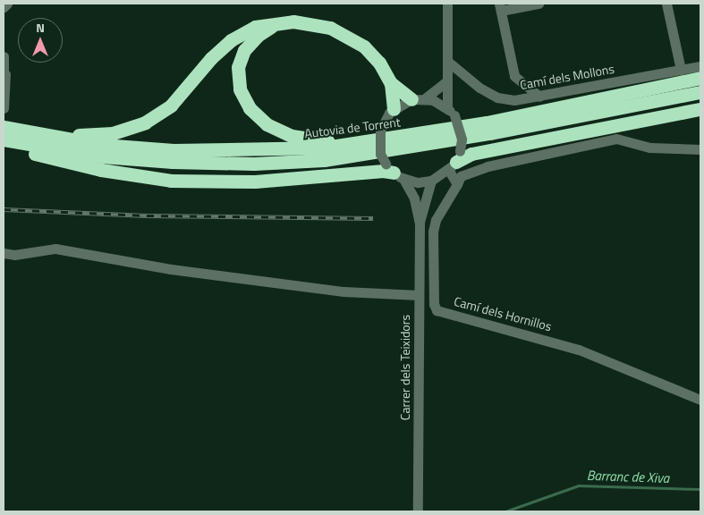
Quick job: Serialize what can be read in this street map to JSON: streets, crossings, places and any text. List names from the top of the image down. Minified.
{"streets":{"highway":["Autovia de Torrent"],"street":["Camí dels Mollons","Camí dels Hornillos","Carrer dels Teixidors"]},"water":["Barranc de Xiva"],"north":"top"}
